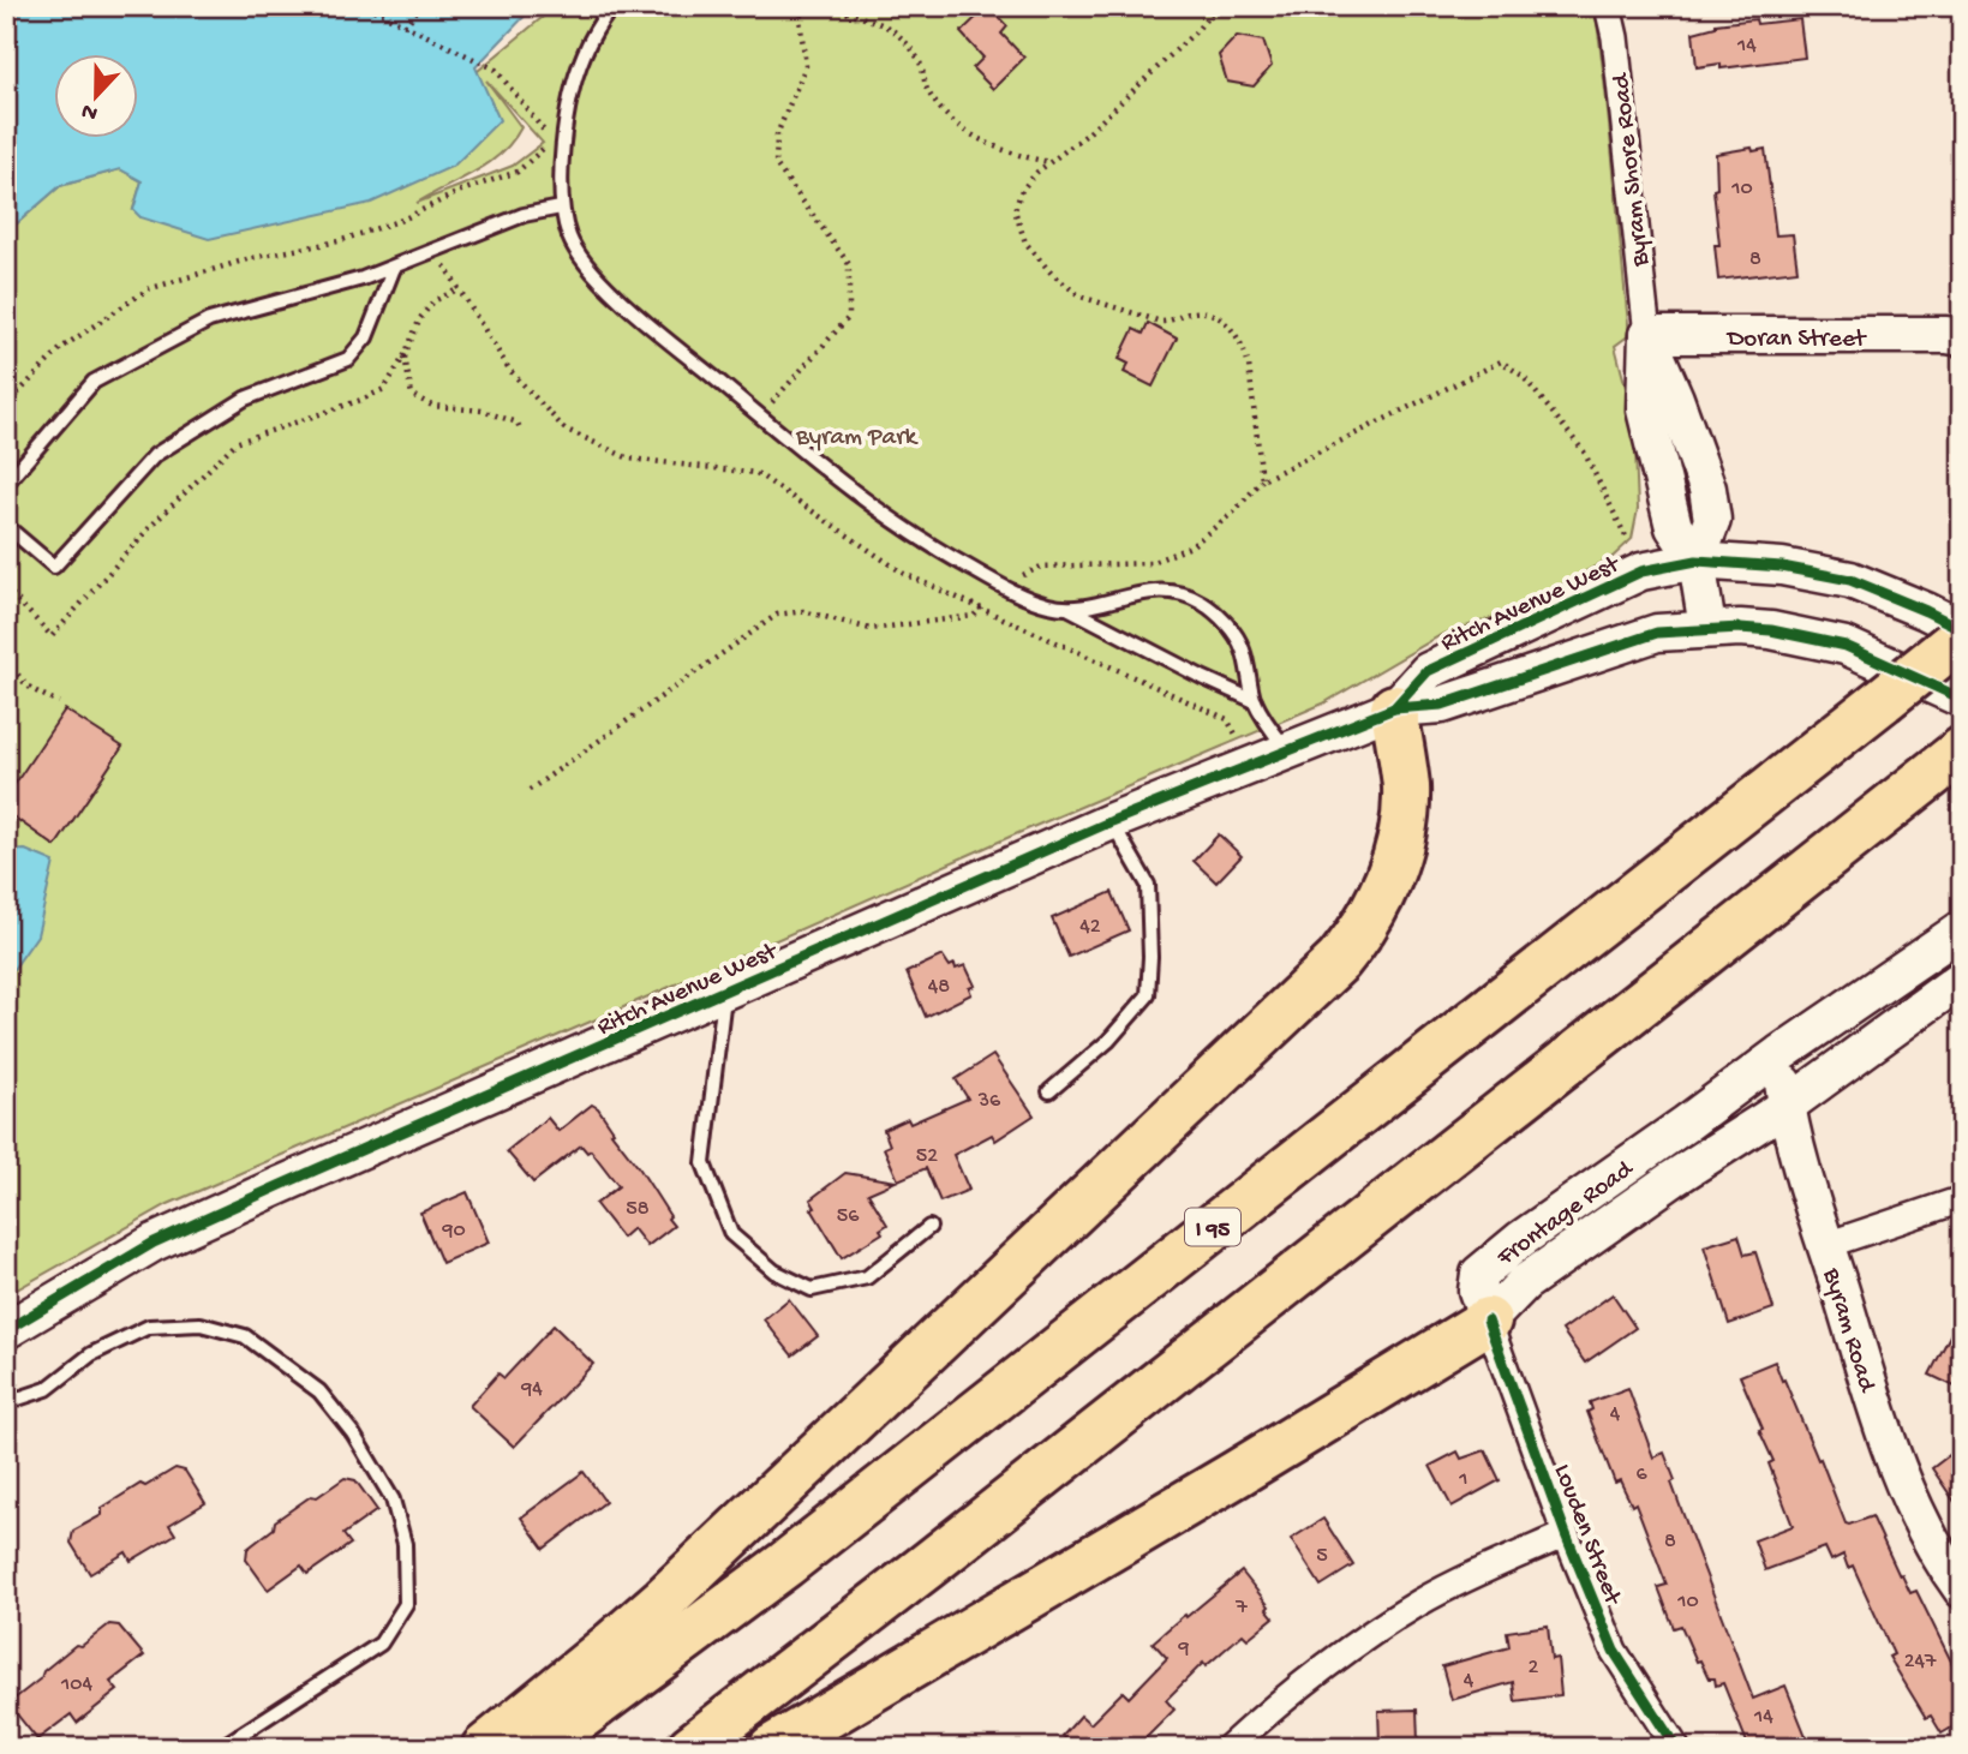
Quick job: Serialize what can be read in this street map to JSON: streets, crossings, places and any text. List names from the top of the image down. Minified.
{"streets":{"highway":["I 95"],"main road":["Byram Shore Road","Doran Street","Ritch Avenue West","Frontage Road","Byram Road"],"street":["Louden Street"]},"crossings":[["Byram Shore Road","Doran Street"],["Byram Shore Road","Ritch Avenue West"],["Frontage Road","Byram Road"],["Frontage Road","Louden Street"]],"parks":["Byram Park"],"house_numbers":["14","10","8","42","48","36","52","58","56","90","94","4","6","1","8","5","10","7","9","247","2","4","104","14"],"north":"bottom"}
